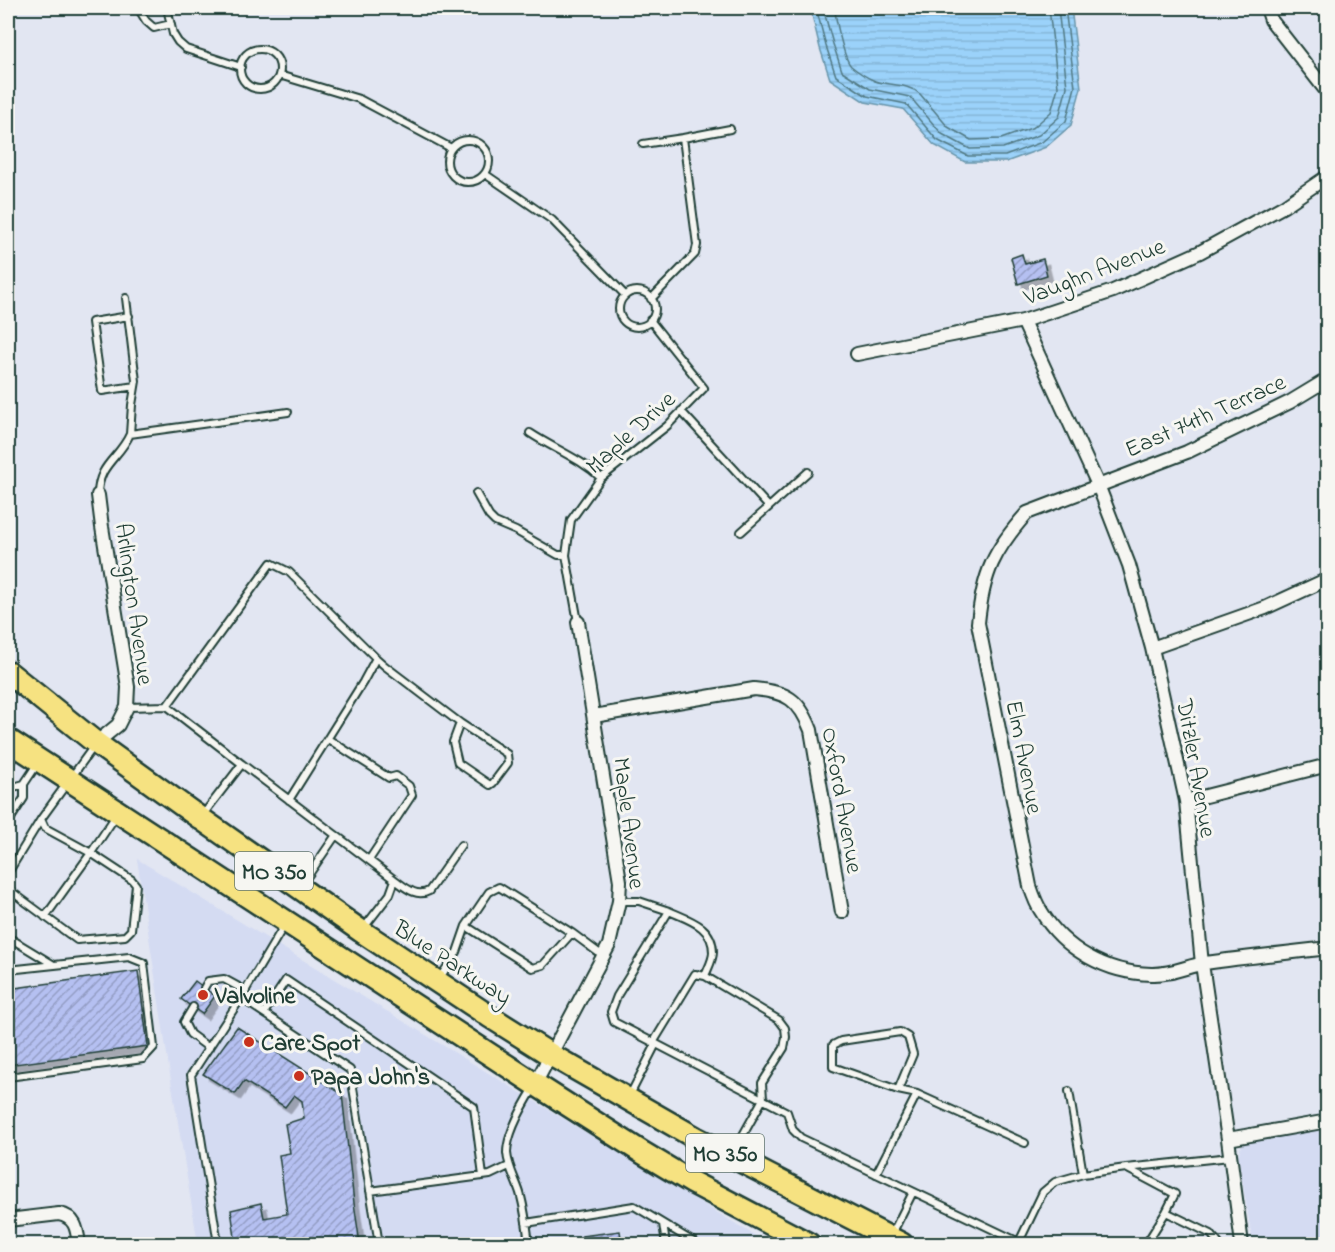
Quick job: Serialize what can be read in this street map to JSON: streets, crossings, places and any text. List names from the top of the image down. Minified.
{"streets":{"highway":["MO 350","Blue Parkway"],"street":["Vaughn Avenue","East 74th Terrace","Arlington Avenue","Elm Avenue","Ditzler Avenue","Oxford Avenue","Maple Avenue"],"lane":["Maple Drive"]},"crossings":[["Vaughn Avenue","Ditzler Avenue"],["East 74th Terrace","Elm Avenue"],["East 74th Terrace","Ditzler Avenue"],["Maple Drive","Maple Avenue"],["Arlington Avenue","Blue Parkway"],["Elm Avenue","Ditzler Avenue"],["Oxford Avenue","Maple Avenue"],["Maple Avenue","MO 350"],["Maple Avenue","Blue Parkway"]],"places":["Valvoline","Care Spot","Papa John's"]}
